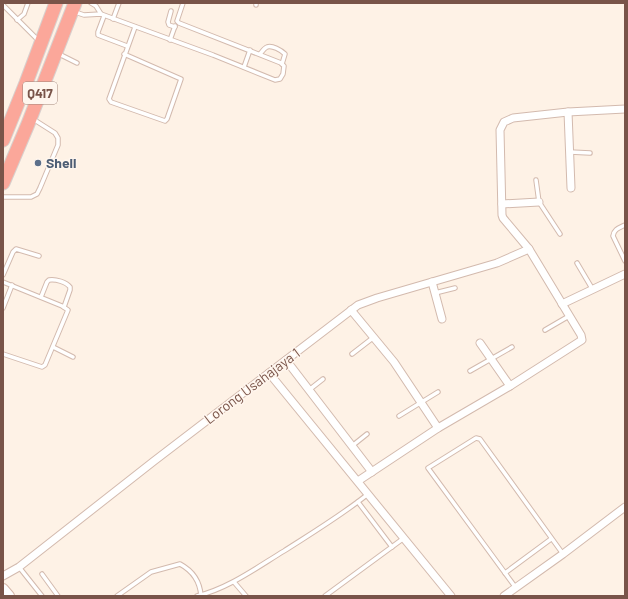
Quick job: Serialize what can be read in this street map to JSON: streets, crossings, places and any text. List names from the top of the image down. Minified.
{"streets":{"highway":["Q417"],"street":["Lorong Usahajaya 1"]},"places":["Shell"]}
